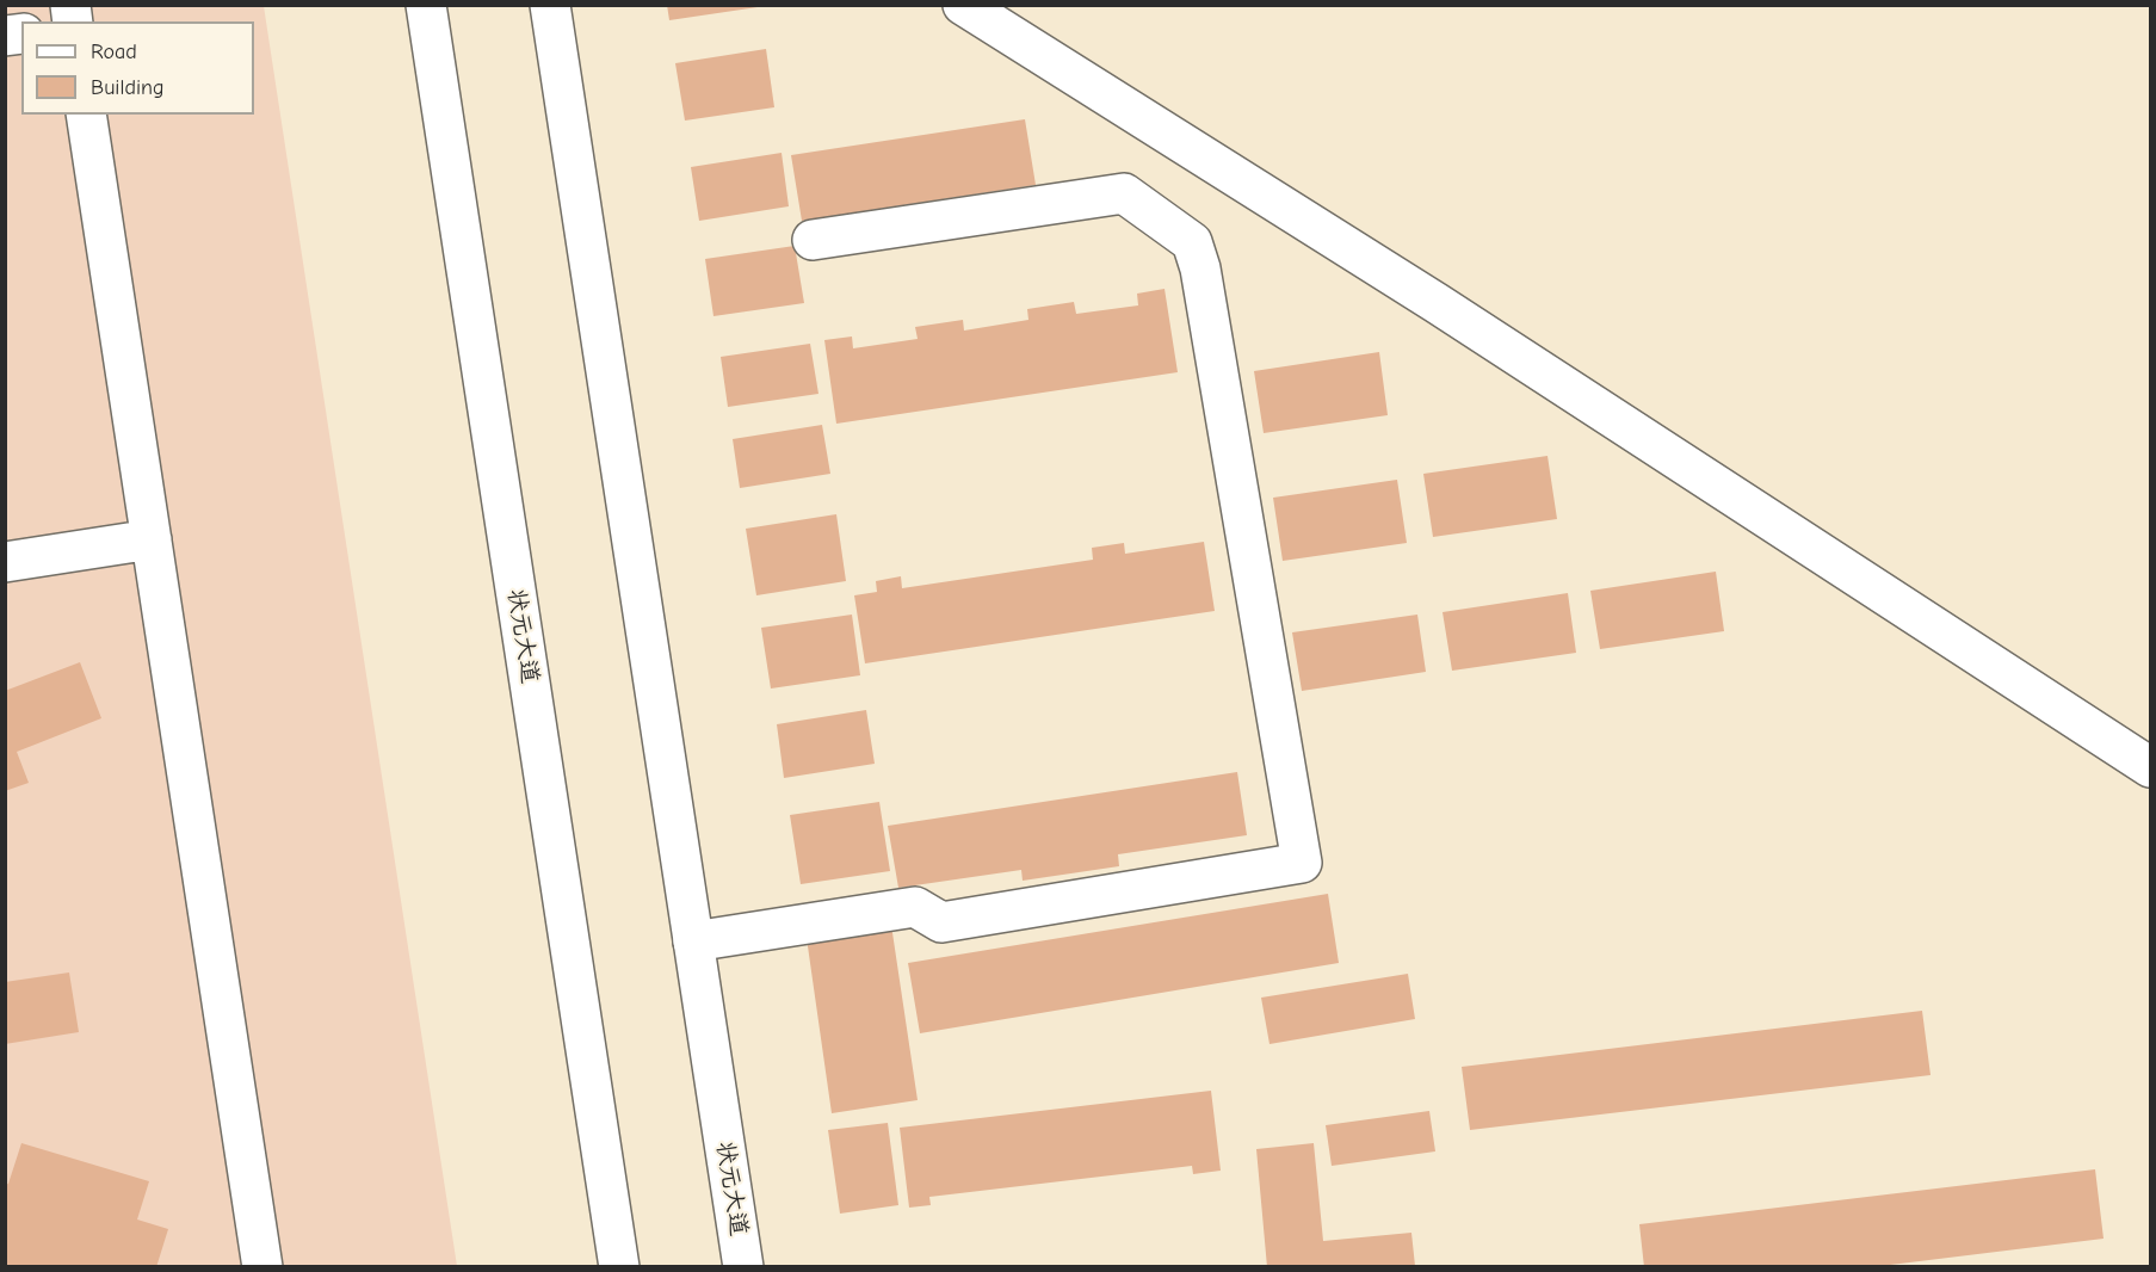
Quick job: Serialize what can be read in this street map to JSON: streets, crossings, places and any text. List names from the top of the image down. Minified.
{"streets":{"main road":["状元大道"]},"legend":["Road","Building"]}
